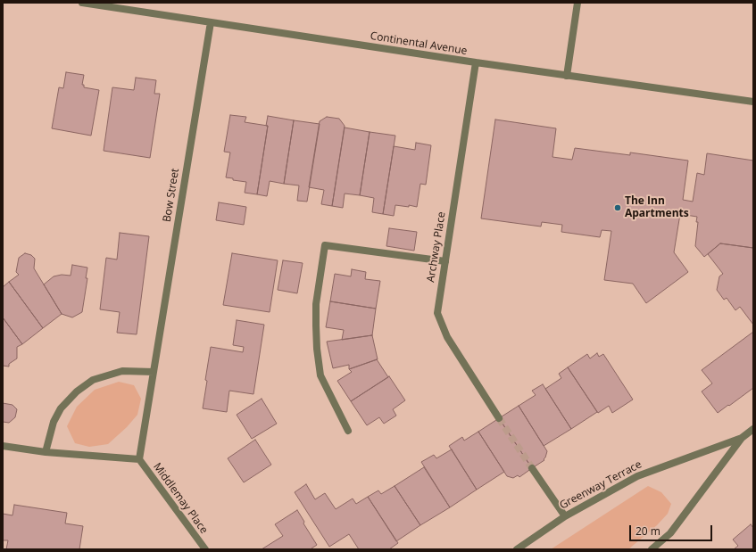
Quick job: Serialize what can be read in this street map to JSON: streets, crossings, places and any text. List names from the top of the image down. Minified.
{"streets":{"street":["Continental Avenue","Bow Street","Archway Place","Greenway Terrace","Middlemay Place"]},"crossings":[["Continental Avenue","Bow Street"],["Continental Avenue","Archway Place"],["Bow Street","Middlemay Place"]],"places":["The Inn Apartments"],"scale_bar":"20 m"}
